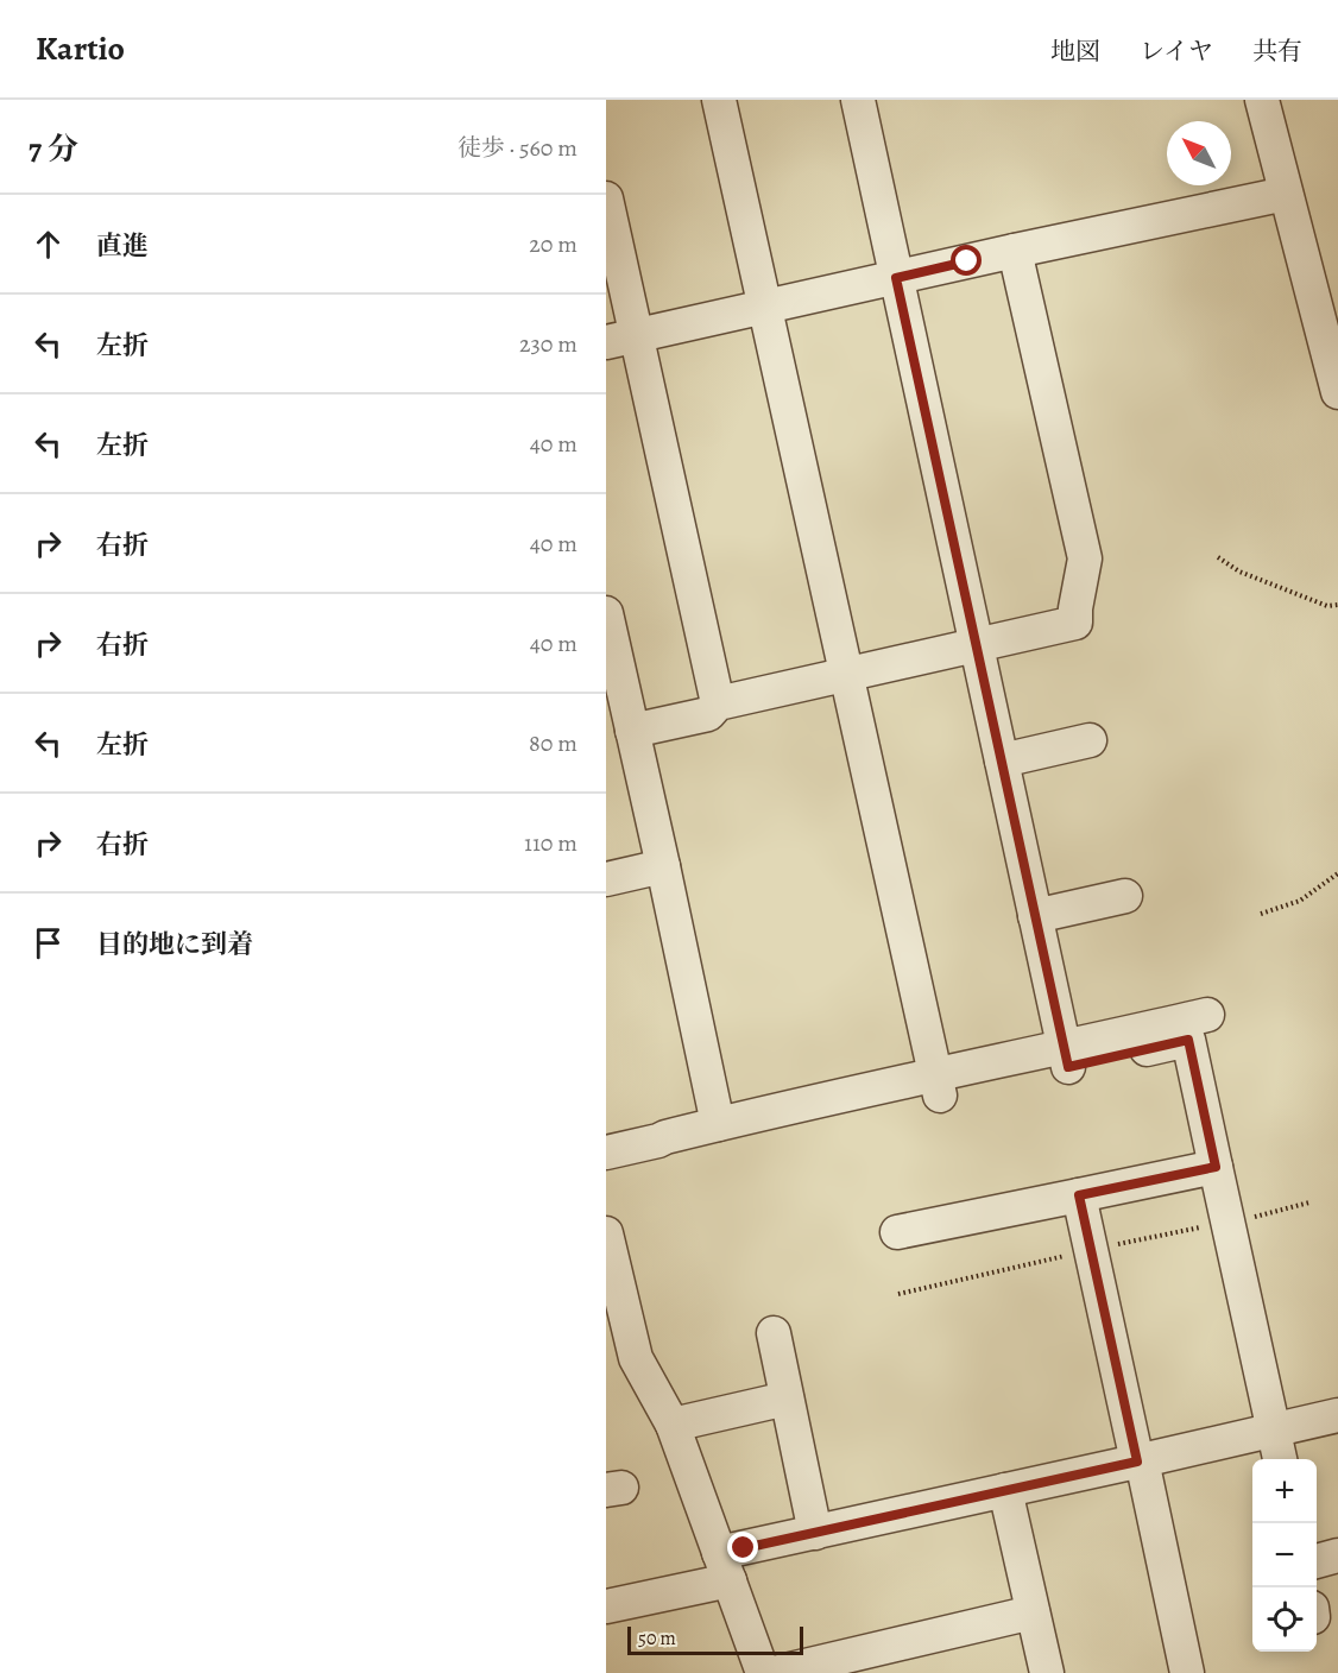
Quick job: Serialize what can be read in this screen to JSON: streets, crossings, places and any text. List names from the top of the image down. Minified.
{"scale_bar":"50 m","north":"top left","page":{"header":"Kartio","nav":["地図","レイヤ","共有"],"heading":["7 分","徒歩 · 560 m"],"list":[["直進","20 m"],["左折","230 m"],["左折","40 m"],["右折","40 m"],["右折","40 m"],["左折","80 m"],["右折","110 m"],"目的地に到着"],"map_buttons":["+","−"],"scale":"50 m"}}
